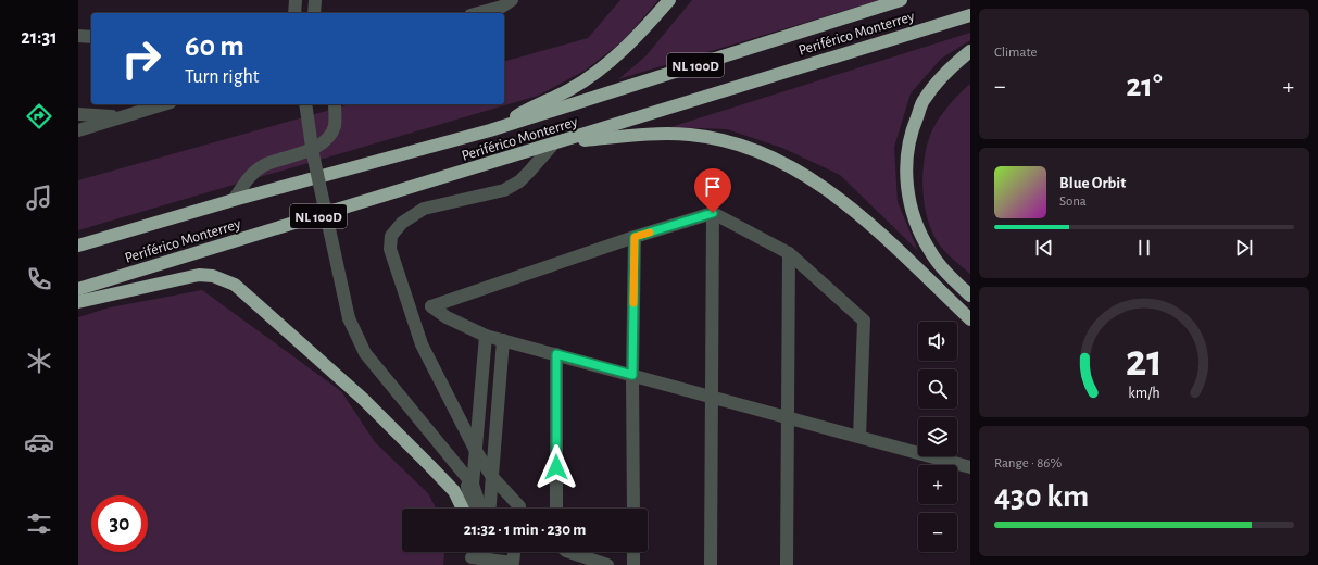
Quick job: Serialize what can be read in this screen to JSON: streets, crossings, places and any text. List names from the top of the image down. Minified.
{"streets":{"highway":["Periférico Monterrey","NL 100D"]},"page":{"tabs":"21:31","tile":["Climate",["Range · 86%","430 km"]],"turn":["60 m","Turn right"],"heat":["−","21°","+"],"song":["Blue Orbit","Sona"],"map_buttons":["+","−"],"limit":"30","trip":"21:32 · 1 min · 230 m","gauge":["21","km/h"]}}
